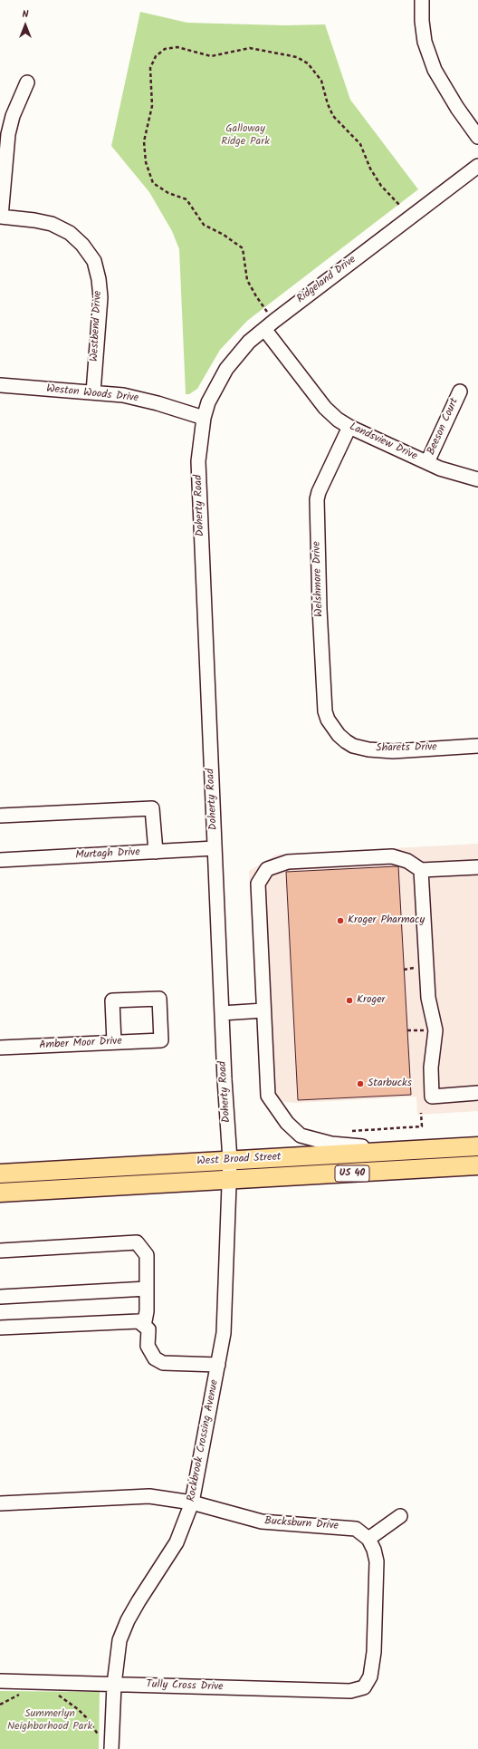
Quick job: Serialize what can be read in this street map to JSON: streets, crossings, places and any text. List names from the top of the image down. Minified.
{"streets":{"main road":["West Broad Street","US 40"],"street":["Ridgeland Drive","Westbend Drive","Weston Woods Drive","Beeson Court","Landsview Drive","Doherty Road","Welshmore Drive","Sharets Drive","Murtagh Drive","Amber Moor Drive","Rockbrook Crossing Avenue","Bucksburn Drive","Tully Cross Drive"]},"crossings":[["Ridgeland Drive","Weston Woods Drive"],["Ridgeland Drive","Landsview Drive"],["Ridgeland Drive","Doherty Road"],["Westbend Drive","Weston Woods Drive"],["Weston Woods Drive","Doherty Road"],["Beeson Court","Landsview Drive"],["Landsview Drive","Welshmore Drive"],["Doherty Road","Murtagh Drive"],["Doherty Road","West Broad Street"],["Doherty Road","Rockbrook Crossing Avenue"],["Welshmore Drive","Sharets Drive"],["West Broad Street","Rockbrook Crossing Avenue"],["Rockbrook Crossing Avenue","Bucksburn Drive"],["Rockbrook Crossing Avenue","Tully Cross Drive"],["Bucksburn Drive","Tully Cross Drive"]],"parks":["Galloway Ridge Park","Summerlyn Neighborhood Park"],"places":["Kroger Pharmacy","Kroger","Starbucks"],"north":"top"}
